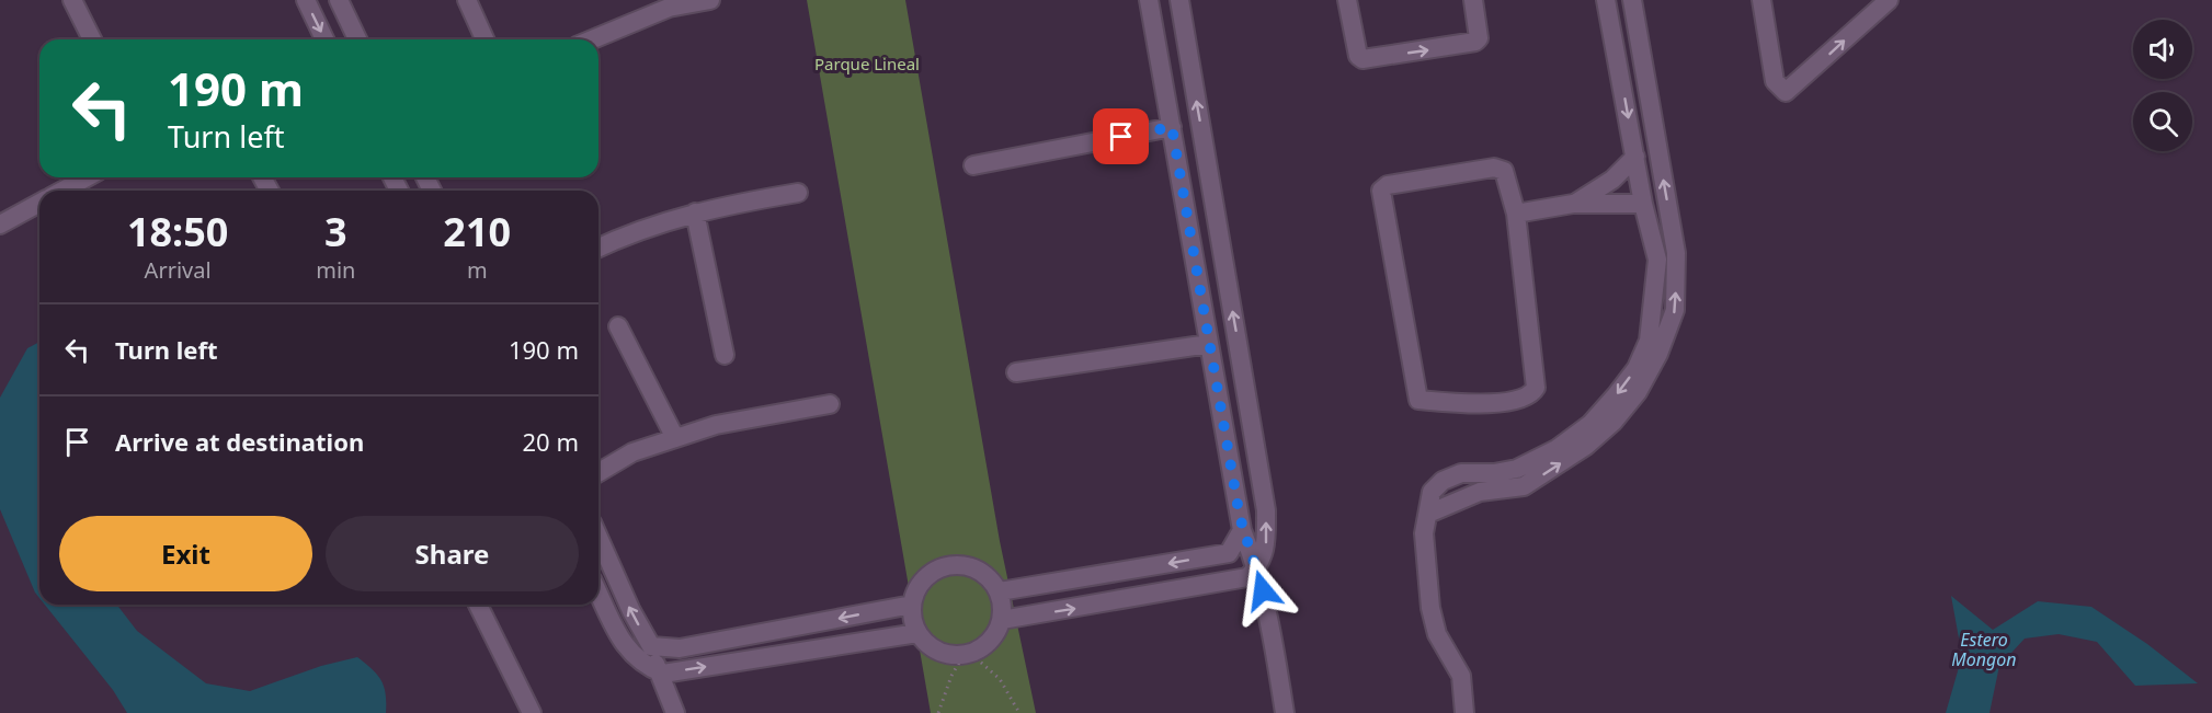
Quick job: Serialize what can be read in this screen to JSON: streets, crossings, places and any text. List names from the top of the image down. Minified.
{"water":["Estero Mongon"],"parks":["Parque Lineal"],"page":{"turn":["190 m","Turn left"],"eta":["18:50","Arrival","3","min","210","m"],"list":[{"name":"Turn left","value":"190 m"},{"name":"Arrive at destination","value":"20 m"}],"buttons":["Exit","Share"]}}
